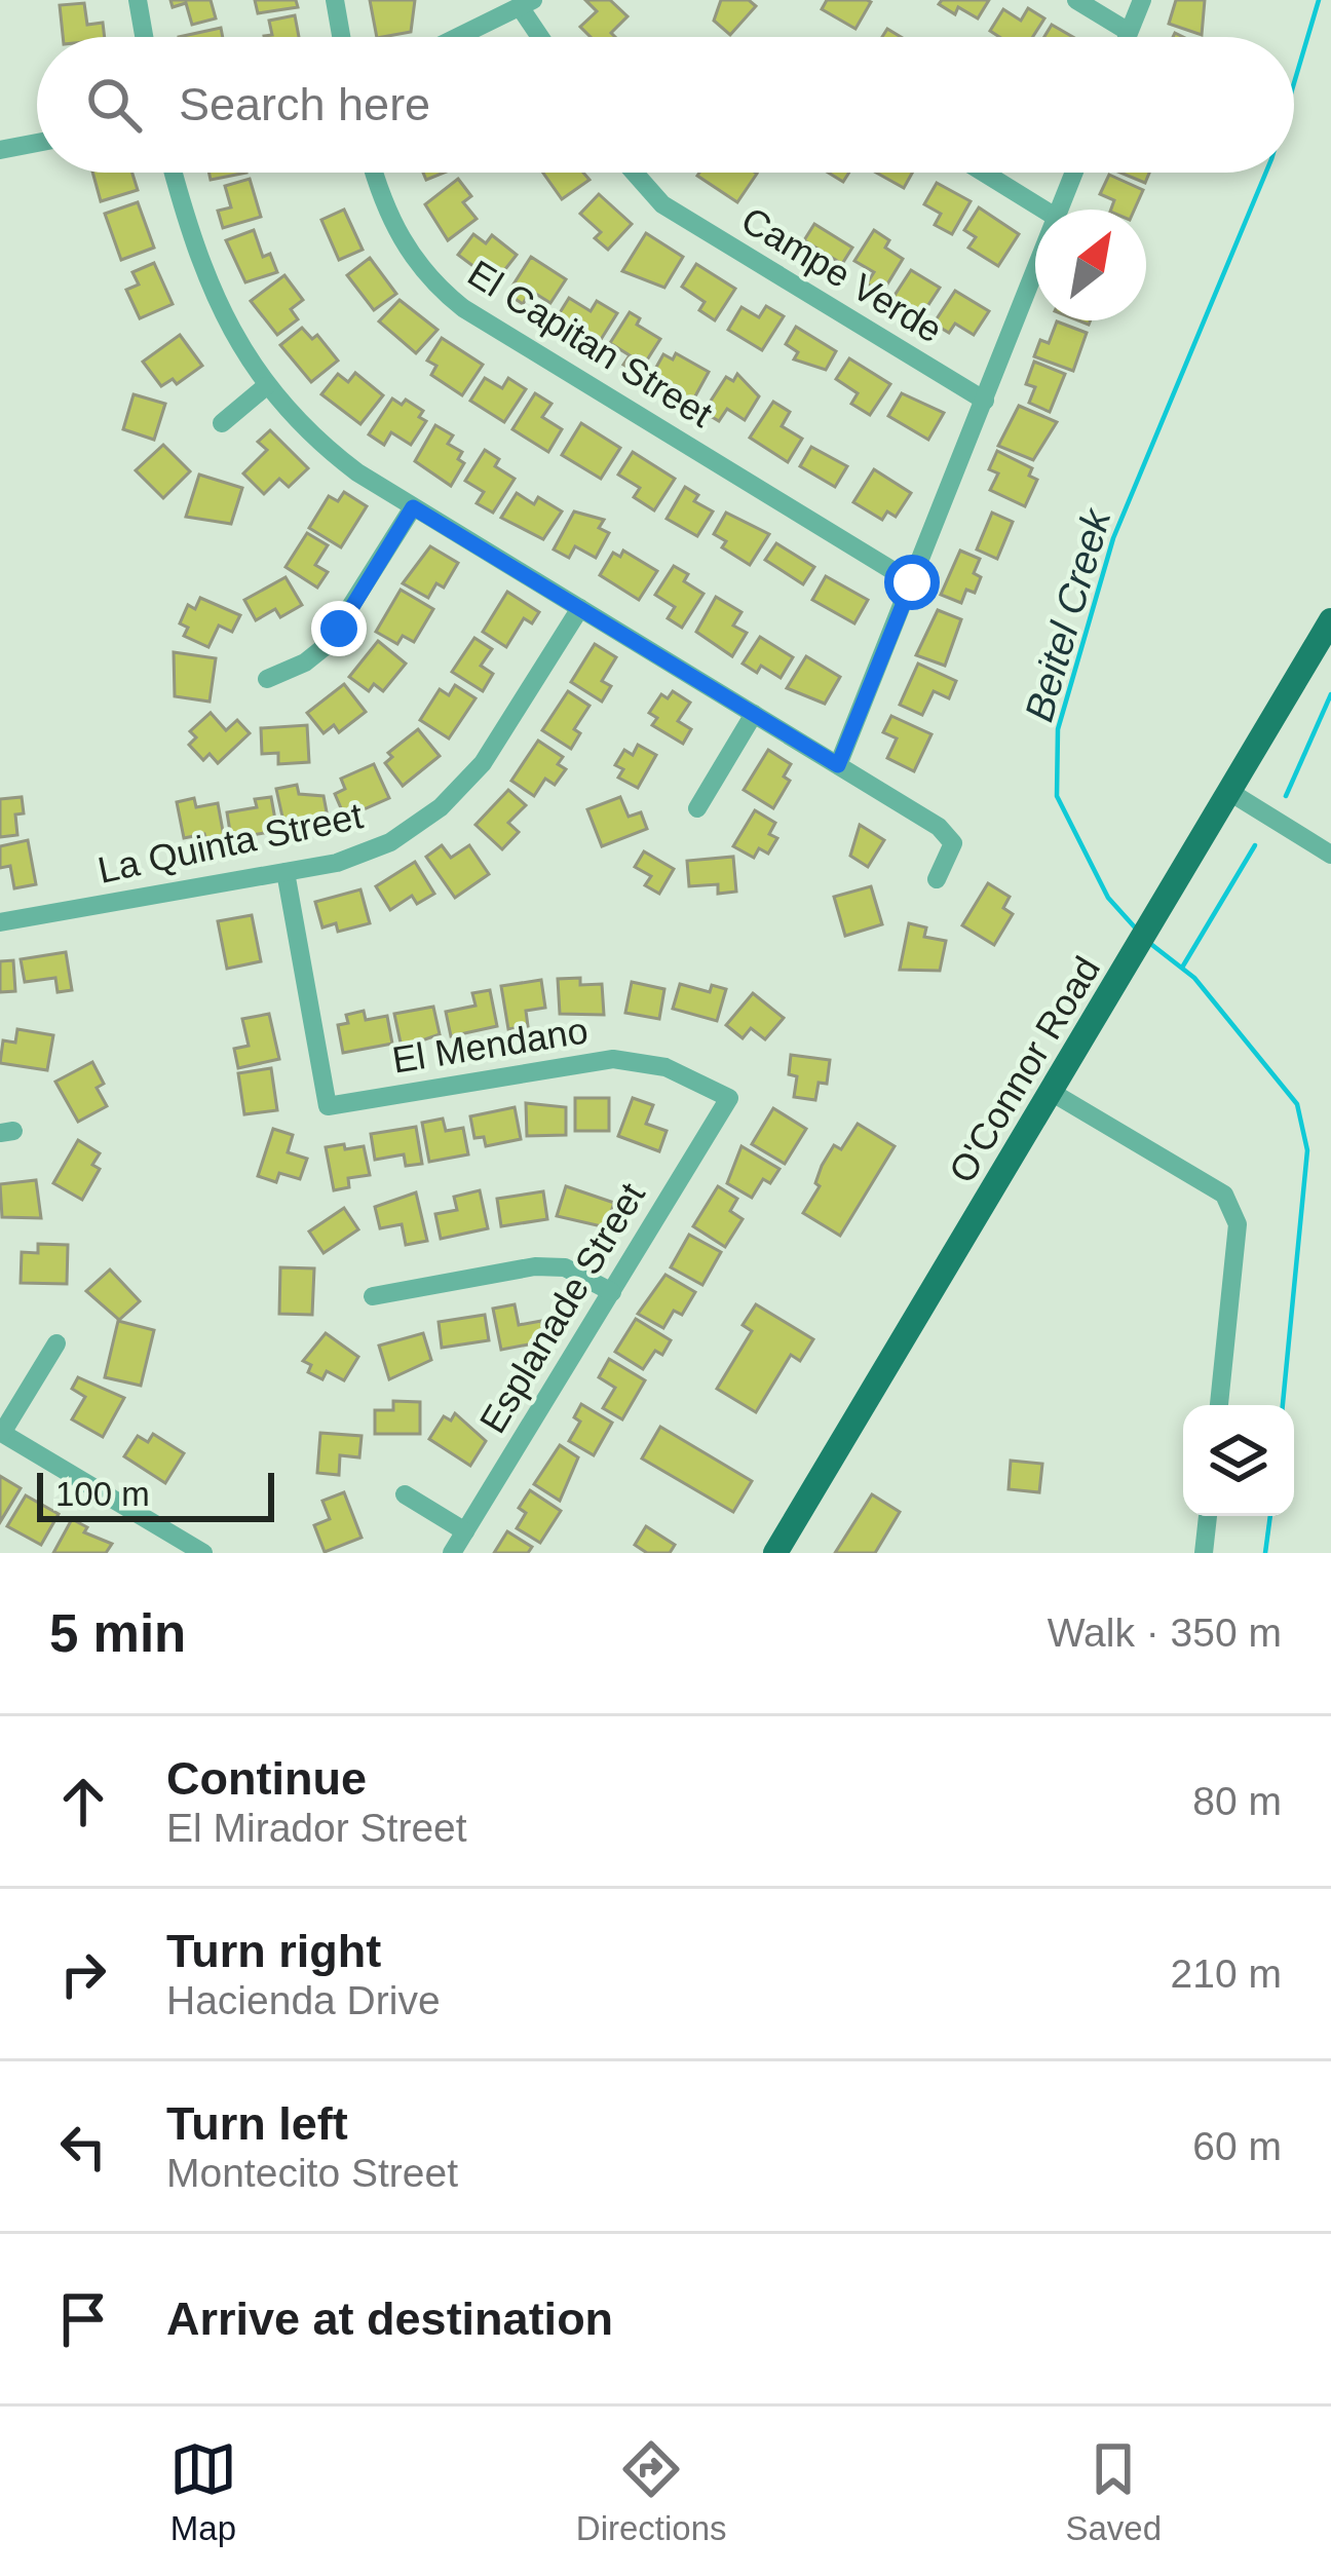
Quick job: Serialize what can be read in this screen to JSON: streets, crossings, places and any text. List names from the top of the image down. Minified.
{"streets":{"main road":["O'Connor Road"],"street":["Campe Verde","El Capitan Street","La Quinta Street","El Mendano","Esplanade Street"]},"crossings":[["La Quinta Street","El Mendano"],["El Mendano","Esplanade Street"]],"water":["Beitel Creek"],"scale_bar":"100 m","north":"top right","page":{"search":"Search here","scale":"100 m","heading":["5 min","Walk · 350 m"],"list":[["Continue","El Mirador Street","80 m"],["Turn right","Hacienda Drive","210 m"],["Turn left","Montecito Street","60 m"],"Arrive at destination"],"nav":["Map","Directions","Saved"]}}
